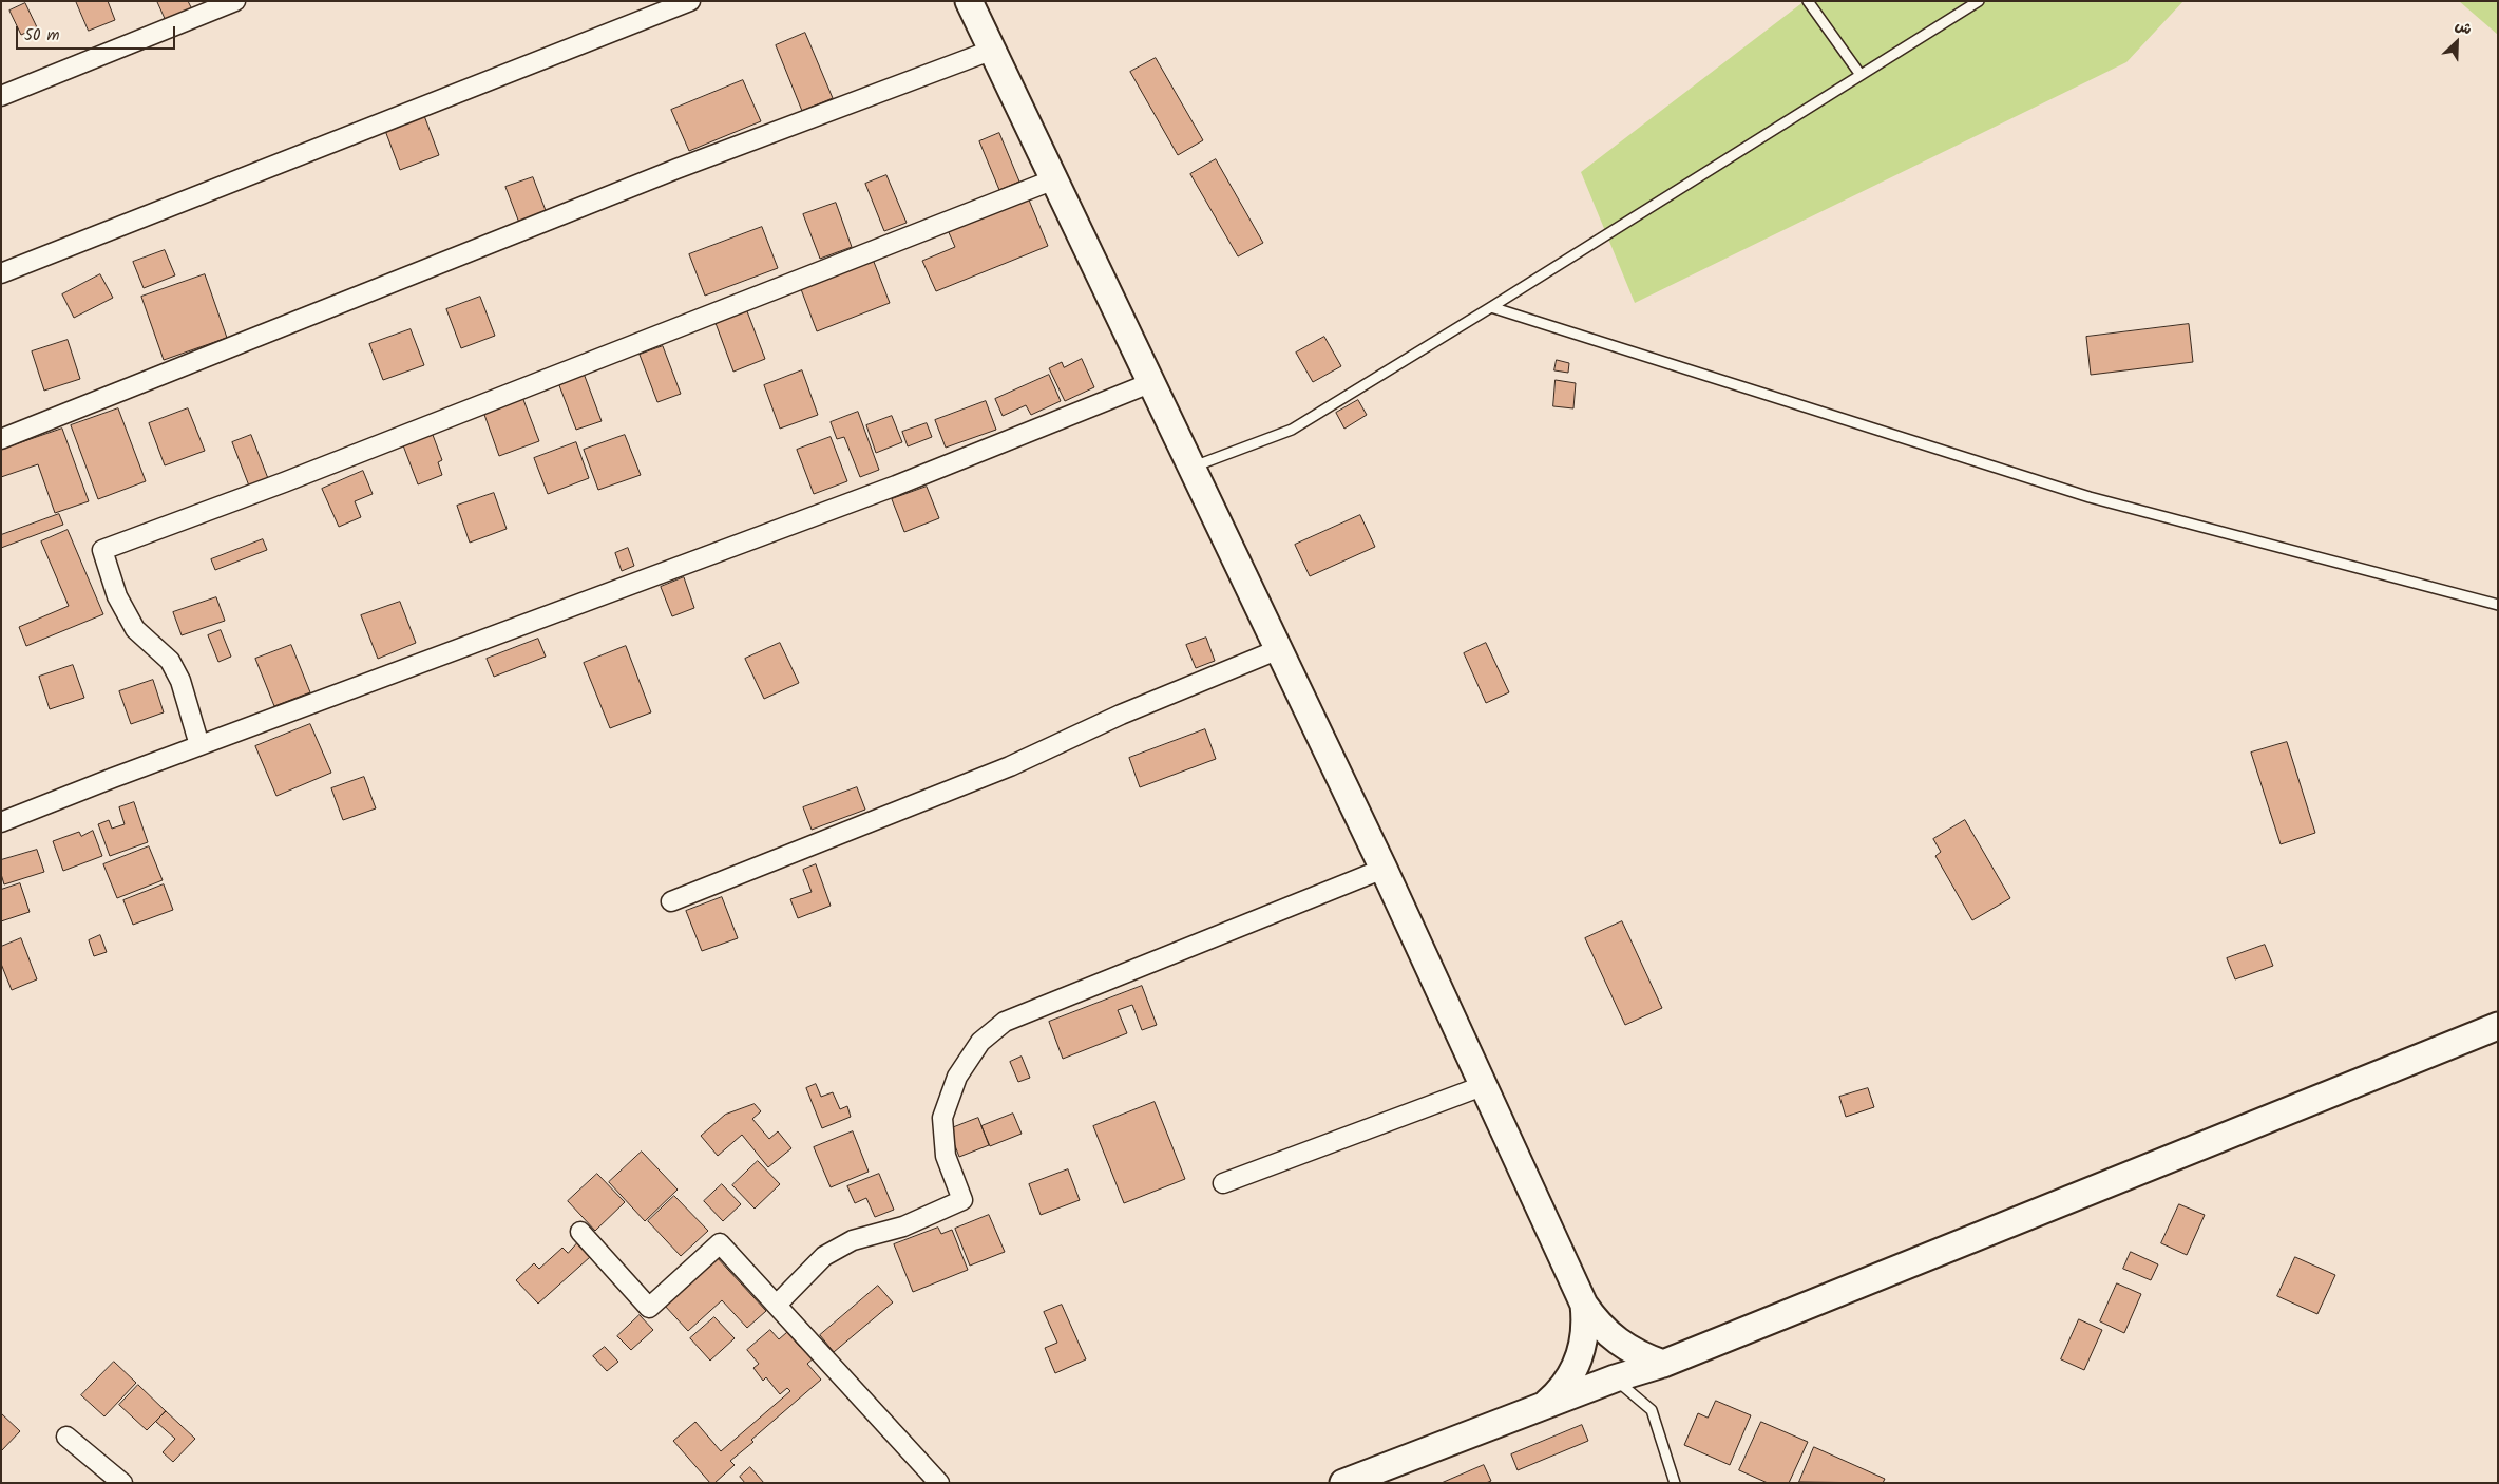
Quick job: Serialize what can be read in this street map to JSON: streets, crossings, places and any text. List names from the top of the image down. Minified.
{"scale_bar":"50 m","north":"top right"}
